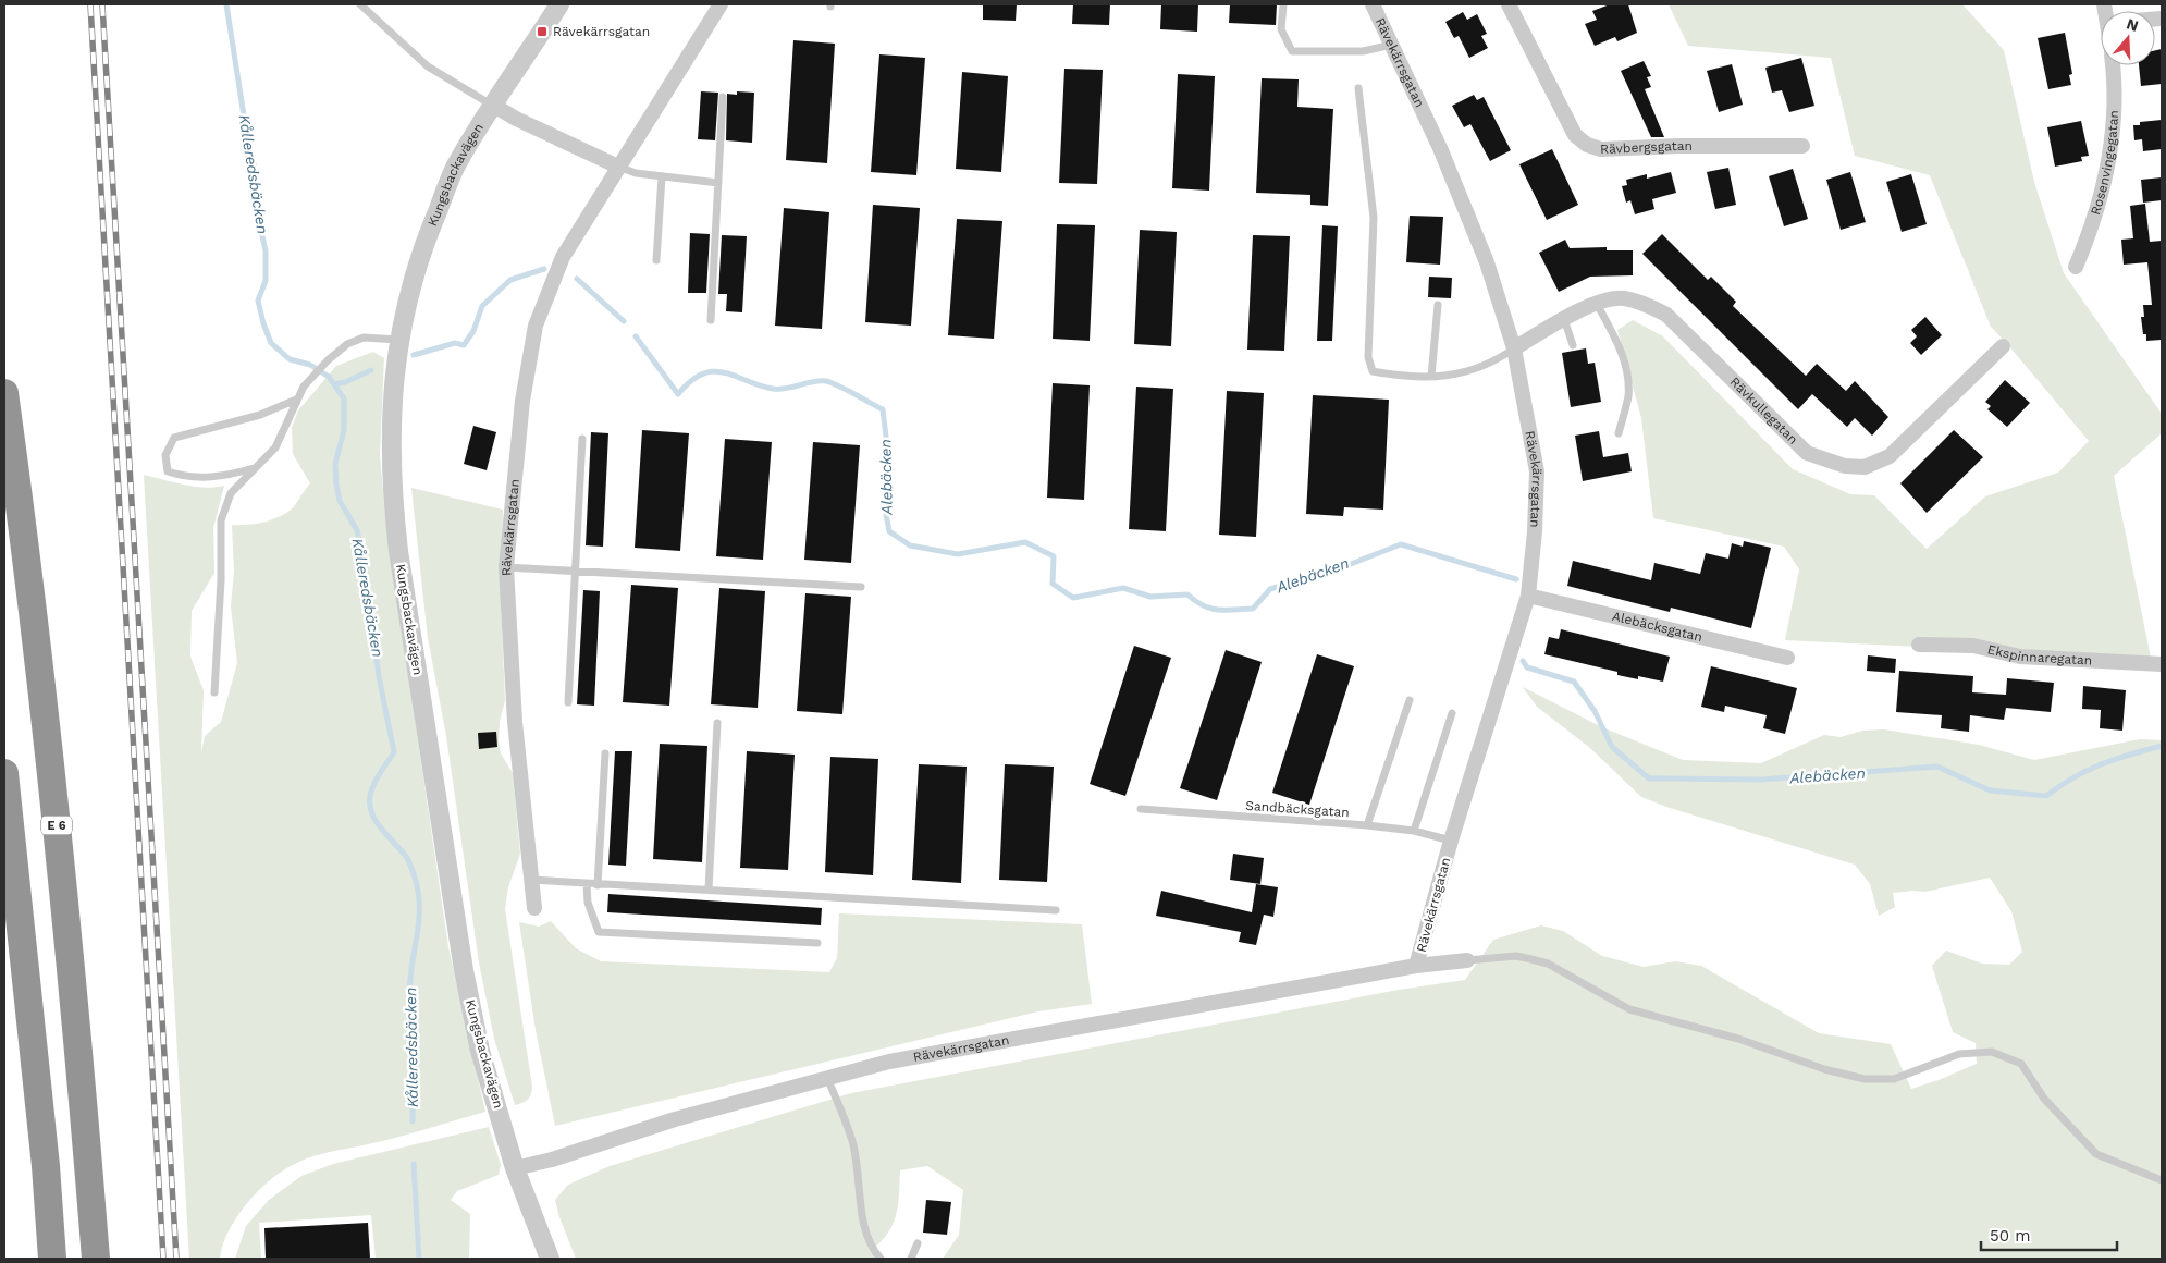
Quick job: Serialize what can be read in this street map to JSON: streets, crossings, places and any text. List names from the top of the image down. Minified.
{"streets":{"highway":["E 6"],"street":["Rävekärrsgatan","Rävbergsgatan","Rosenvingegatan","Kungsbackavägen","Rävkullegatan","Alebäcksgatan","Ekspinnaregatan"],"lane":["Sandbäcksgatan"]},"crossings":[["Rävekärrsgatan","Kungsbackavägen"],["Rävekärrsgatan","Rävkullegatan"],["Rävekärrsgatan","Alebäcksgatan"],["Rävekärrsgatan","Sandbäcksgatan"]],"water":["Kålleredsbäcken","Alebäcken"],"places":{"transit":["Rävekärrsgatan"]},"scale_bar":"50 m","north":"top"}
